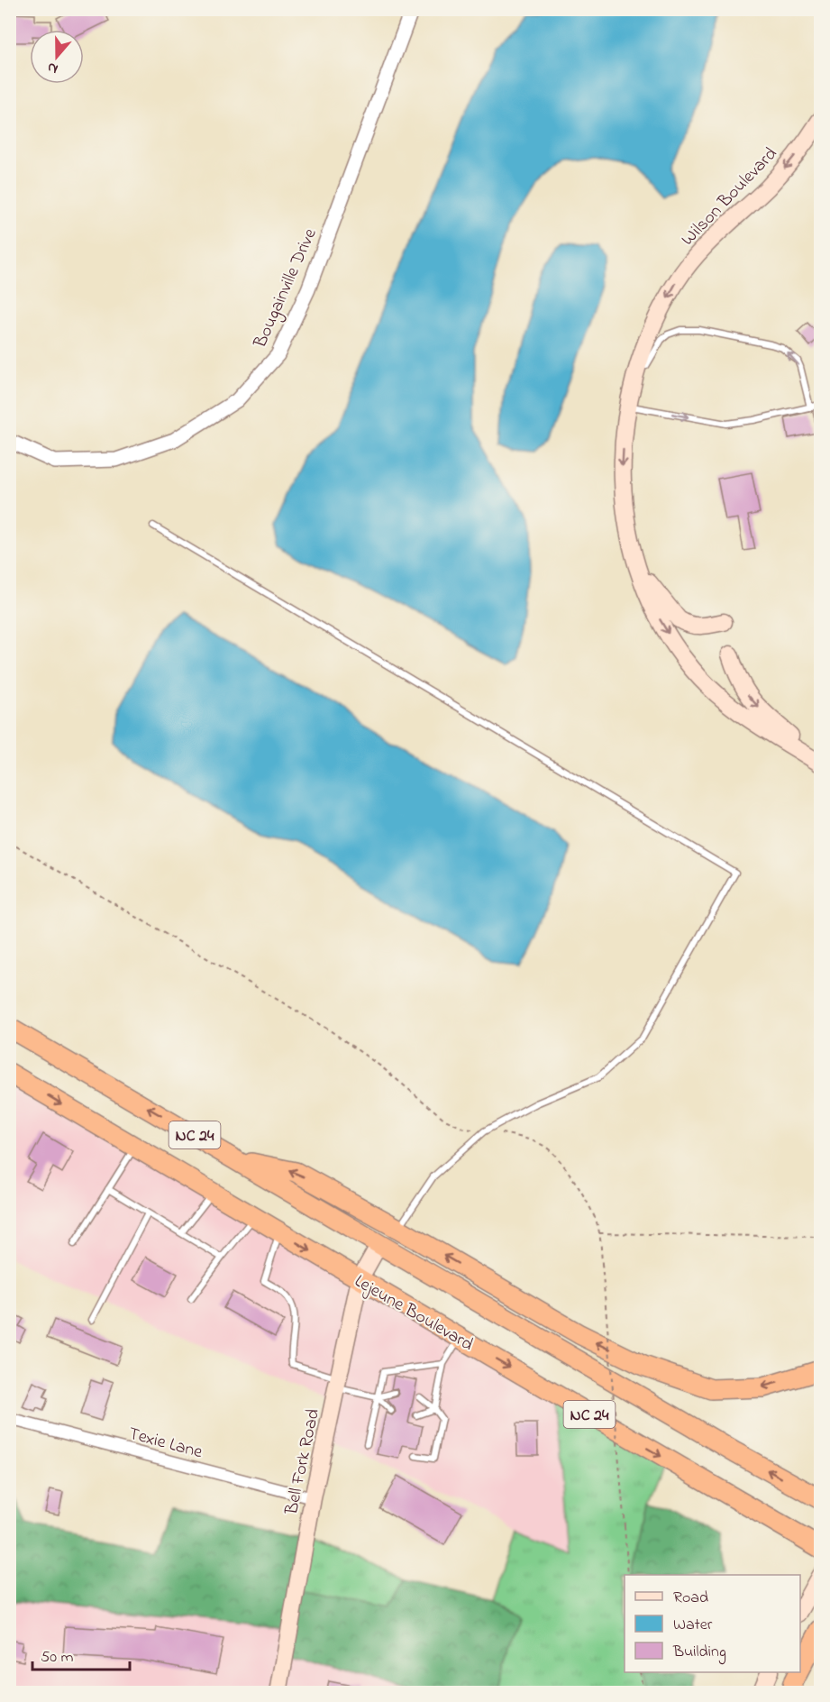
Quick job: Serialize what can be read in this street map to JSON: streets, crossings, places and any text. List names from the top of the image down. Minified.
{"streets":{"highway":["NC 24","Lejeune Boulevard"],"main road":["Wilson Boulevard","Bell Fork Road"],"street":["Bougainville Drive","Texie Lane"]},"crossings":[["NC 24","Bell Fork Road"],["Lejeune Boulevard","Bell Fork Road"],["Texie Lane","Bell Fork Road"]],"one_way":["Wilson Boulevard"],"legend":["Road","Water","Building"],"scale_bar":"50 m","north":"bottom"}
